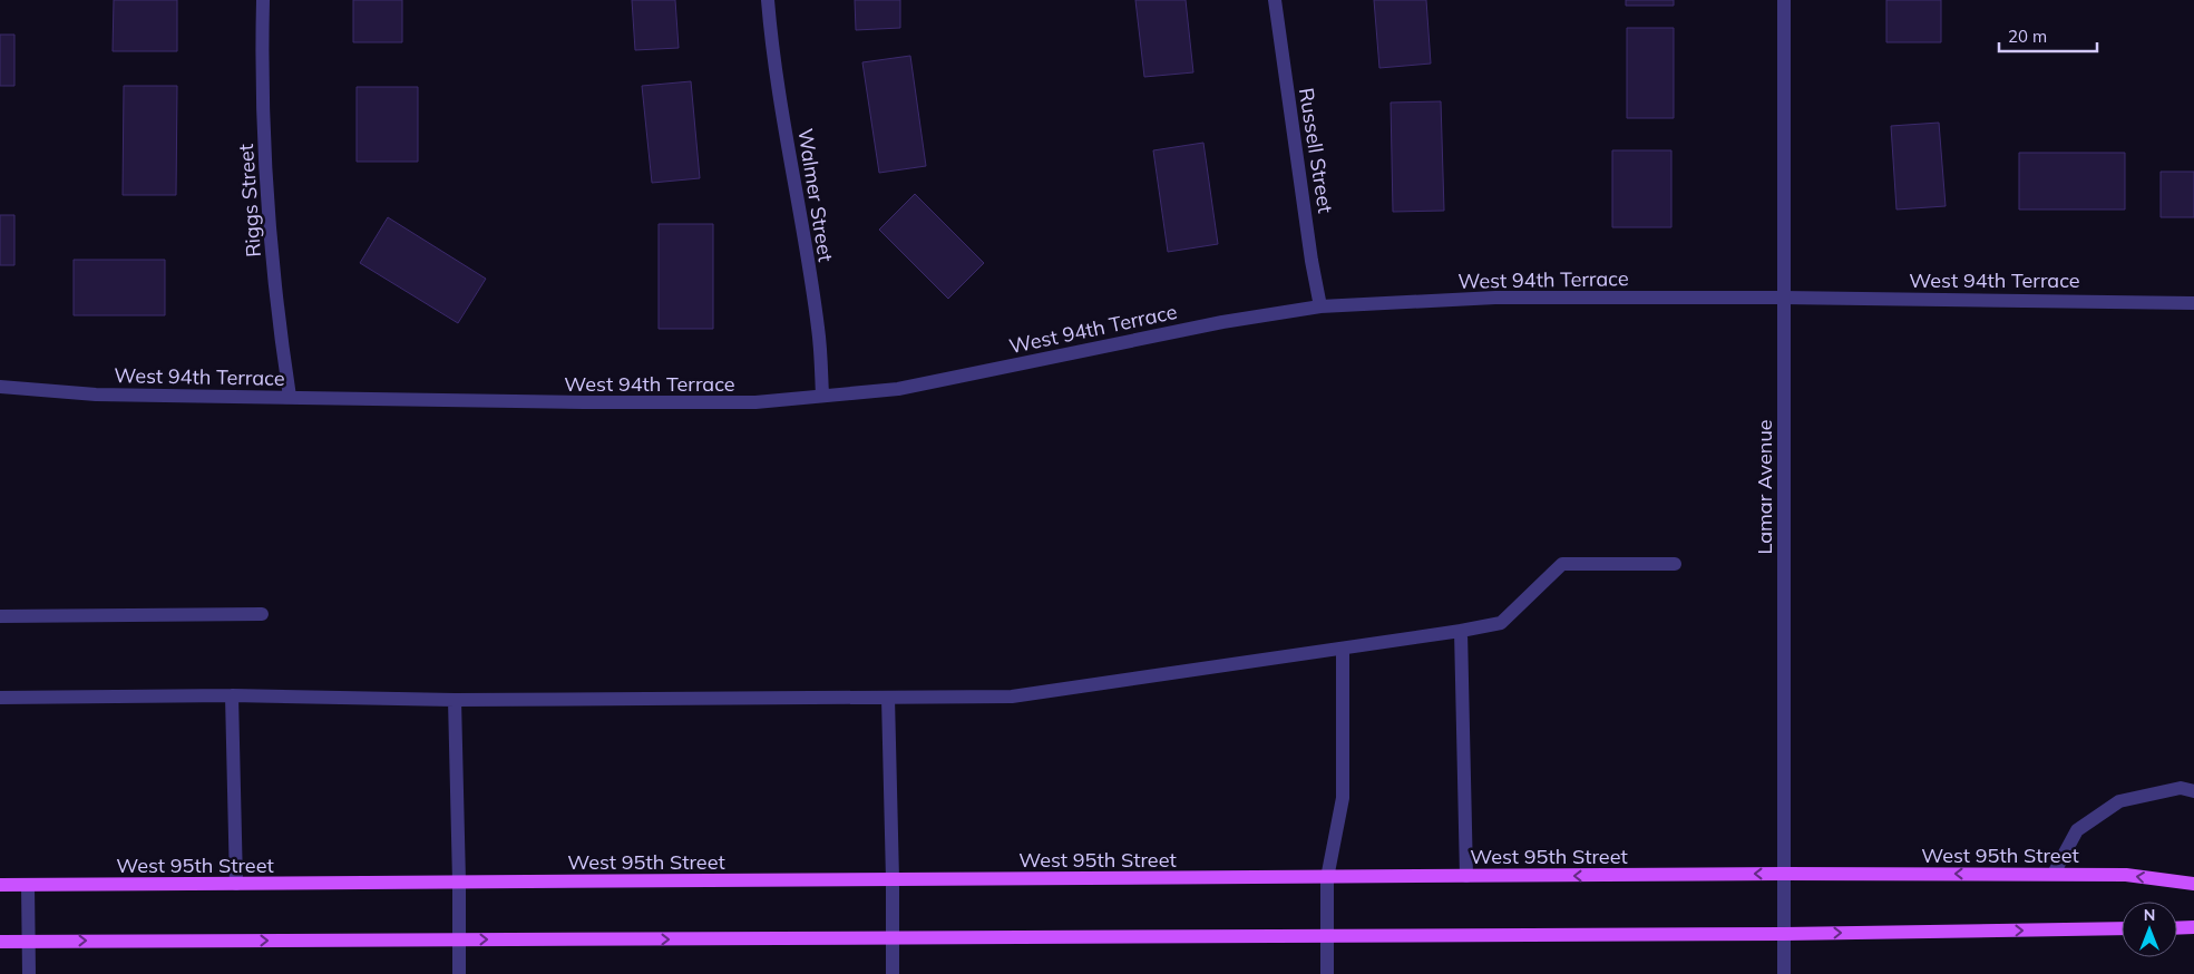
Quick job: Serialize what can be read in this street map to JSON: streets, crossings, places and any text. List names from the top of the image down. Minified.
{"streets":{"main road":["West 95th Street"],"street":["Russell Street","Walmer Street","Riggs Street","West 94th Terrace","Lamar Avenue"]},"crossings":[["Russell Street","West 94th Terrace"],["Walmer Street","West 94th Terrace"],["Riggs Street","West 94th Terrace"],["West 94th Terrace","Lamar Avenue"],["Lamar Avenue","West 95th Street"]],"scale_bar":"20 m","north":"top"}
